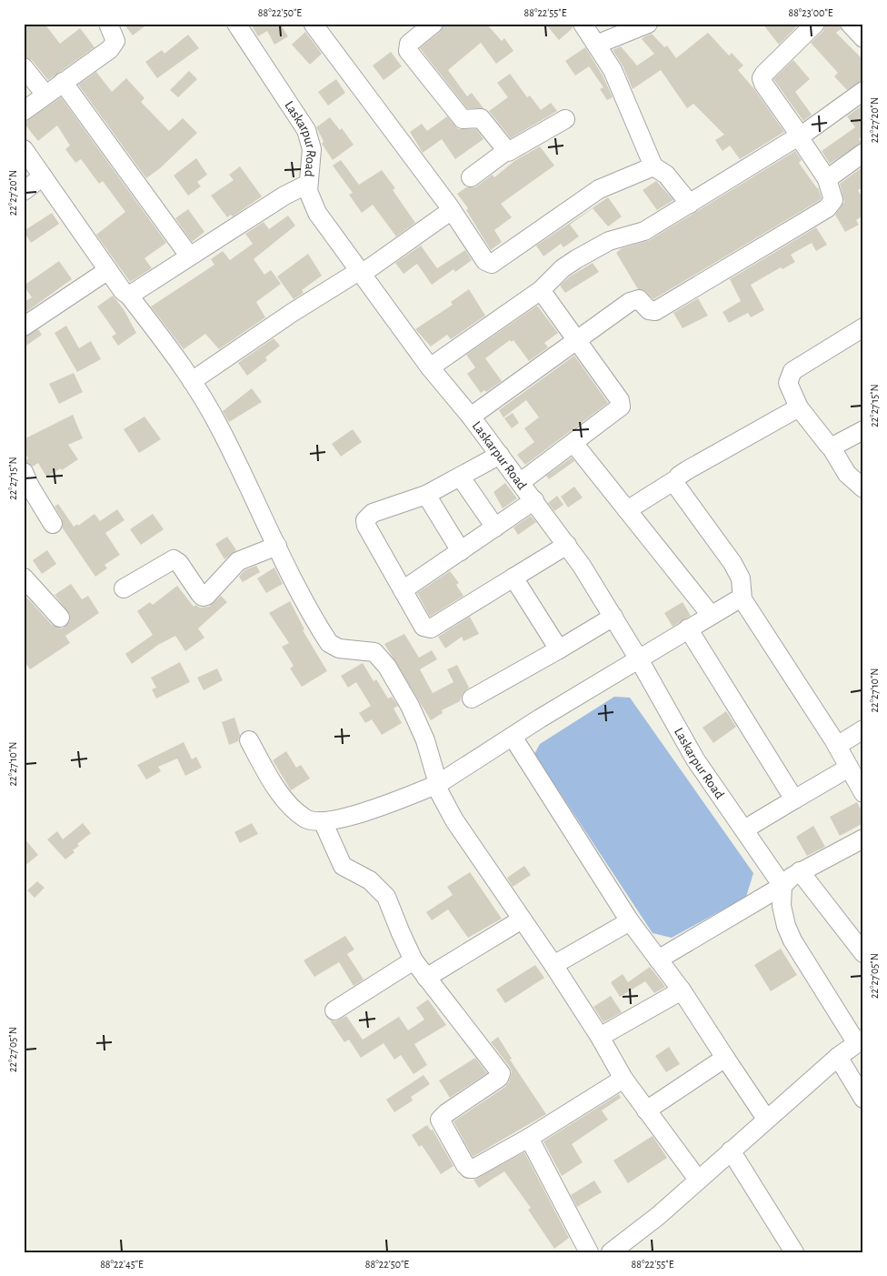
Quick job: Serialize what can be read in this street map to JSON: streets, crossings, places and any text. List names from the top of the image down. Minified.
{"streets":{"street":["Laskarpur Road"]},"coordinates":["88°22'50\"E","88°22'55\"E","88°23'00\"E","22°27'20\"N","22°27'15\"N","22°27'10\"N","22°27'05\"N","88°22'45\"E"]}
